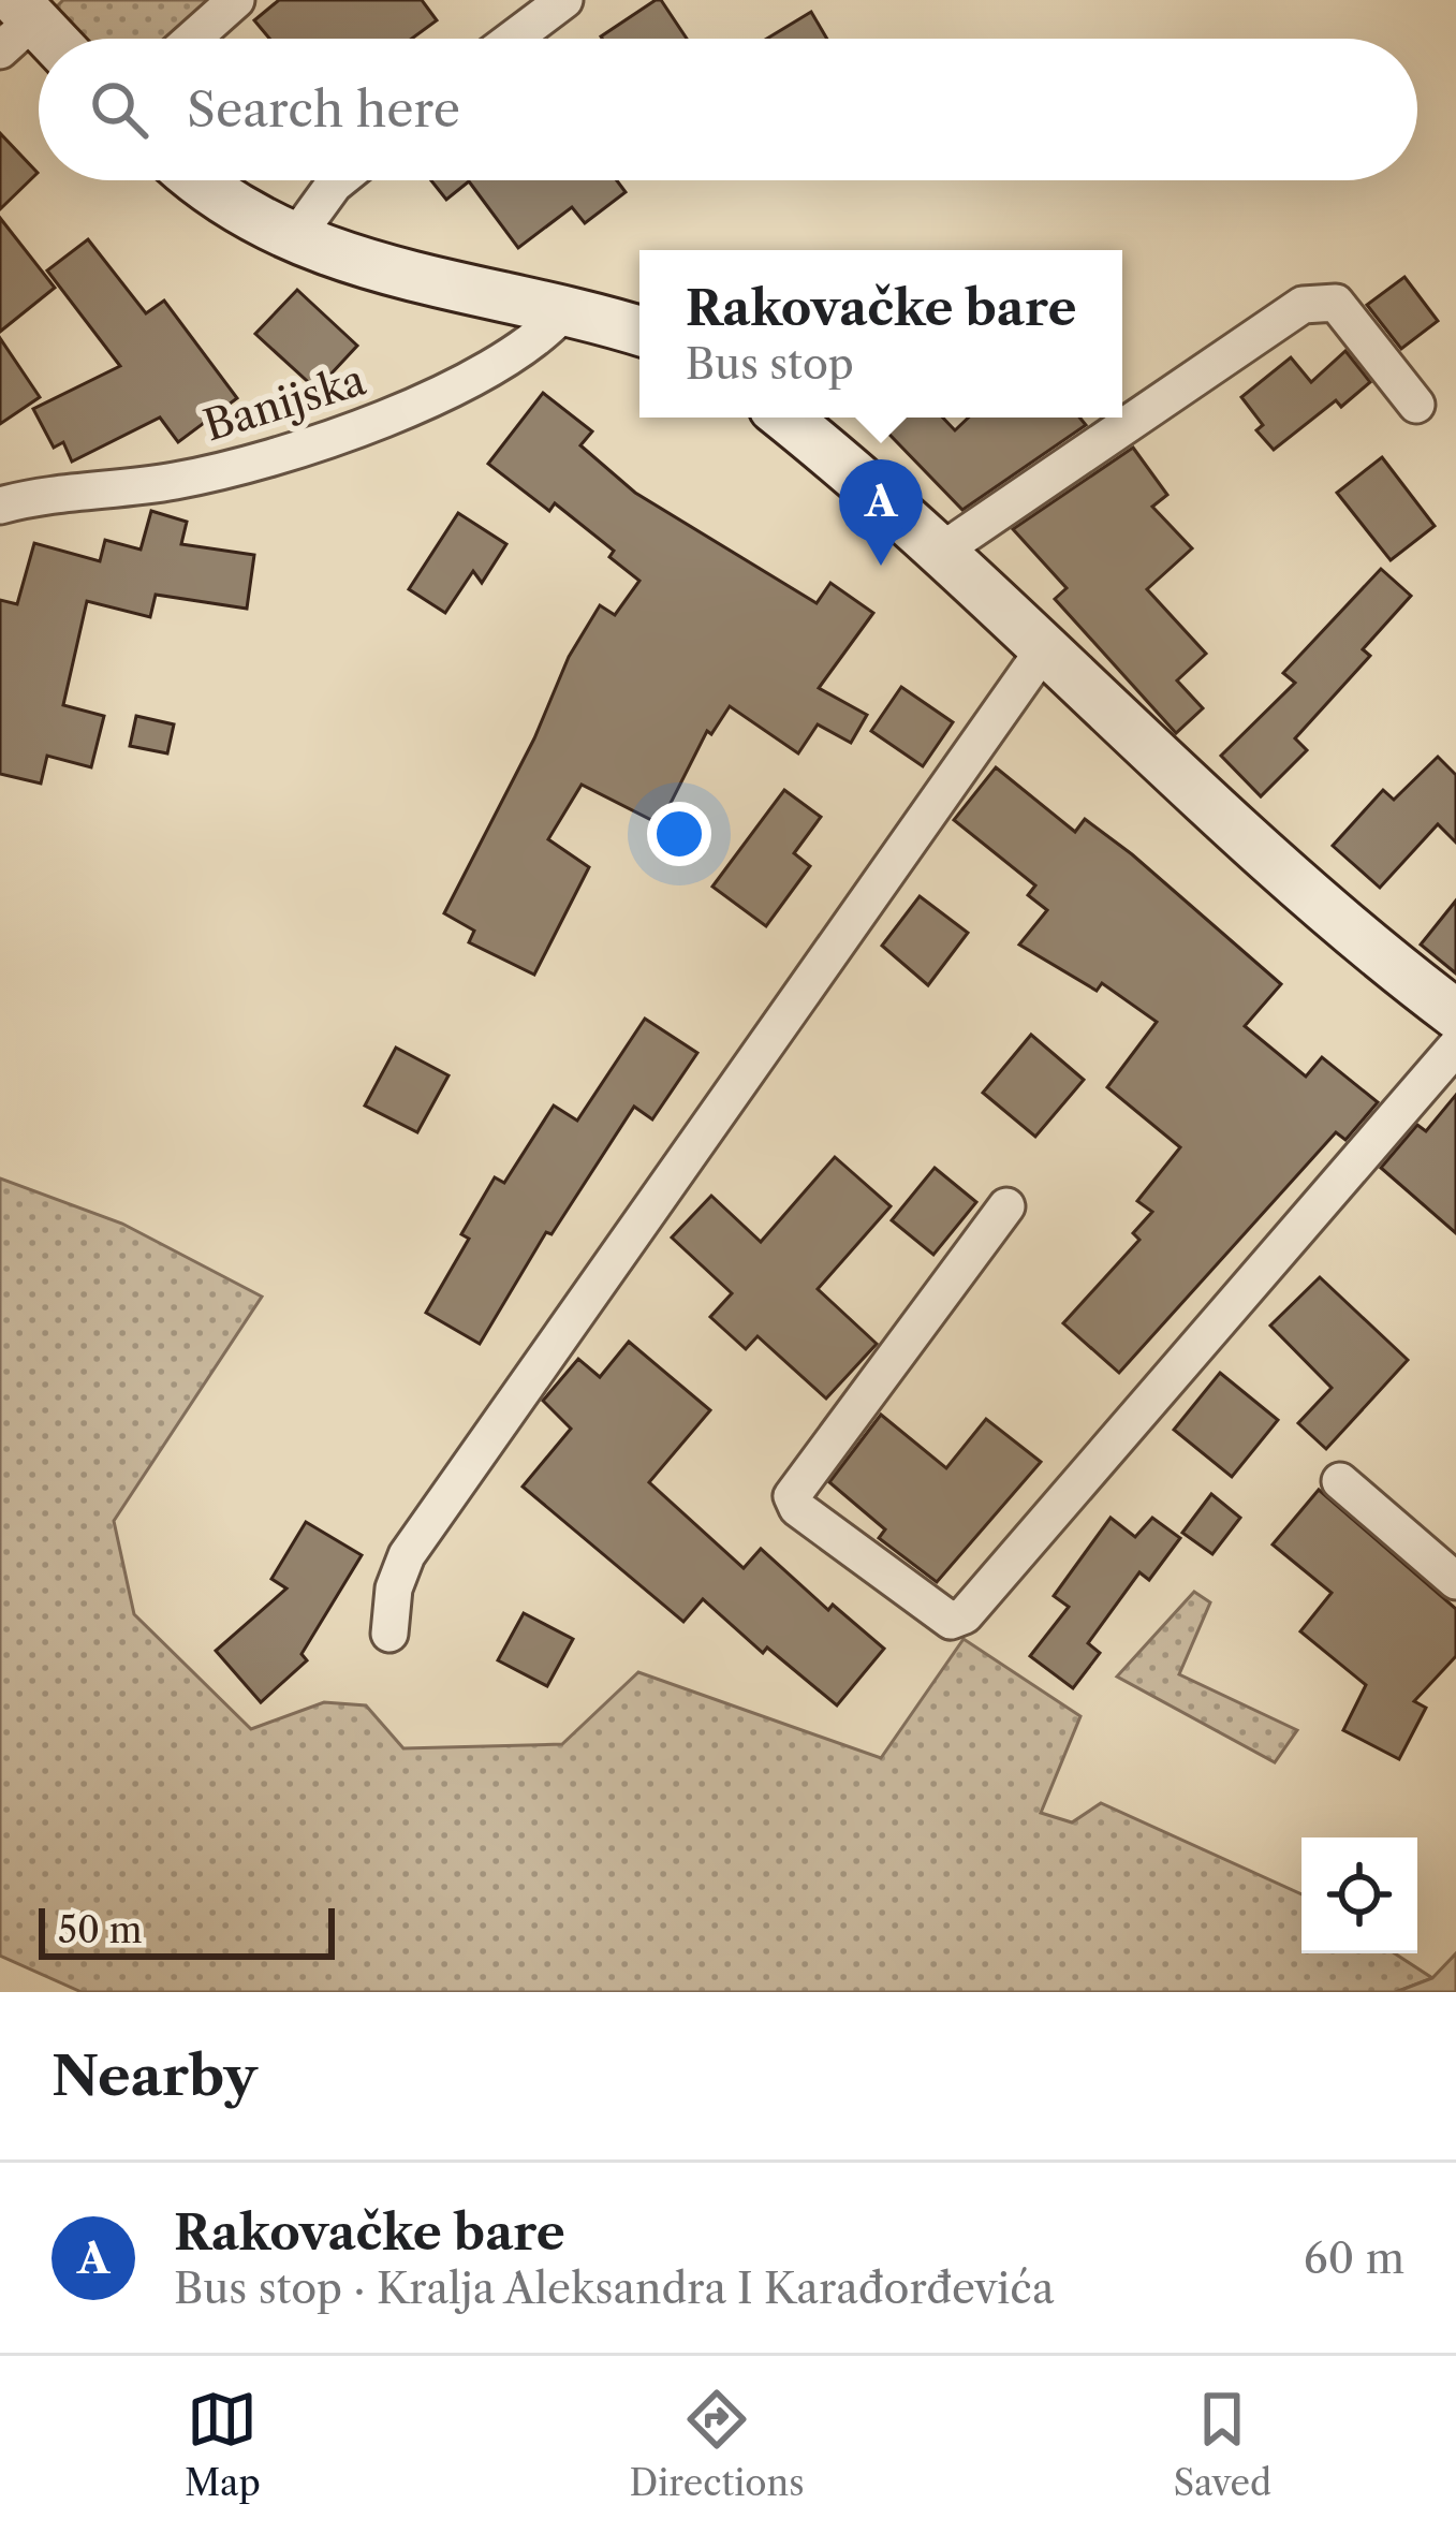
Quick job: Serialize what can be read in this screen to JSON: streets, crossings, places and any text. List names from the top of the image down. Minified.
{"streets":{"street":["Banijska"]},"scale_bar":"50 m","page":{"search":"Search here","popup":["Rakovačke bare","Bus stop"],"pins":"A","scale":"50 m","heading":"Nearby","list":[{"mark":"A","name":"Rakovačke bare","note":"Bus stop · Kralja Aleksandra I Karađorđevića","value":"60 m"}],"nav":["Map","Directions","Saved"]}}
